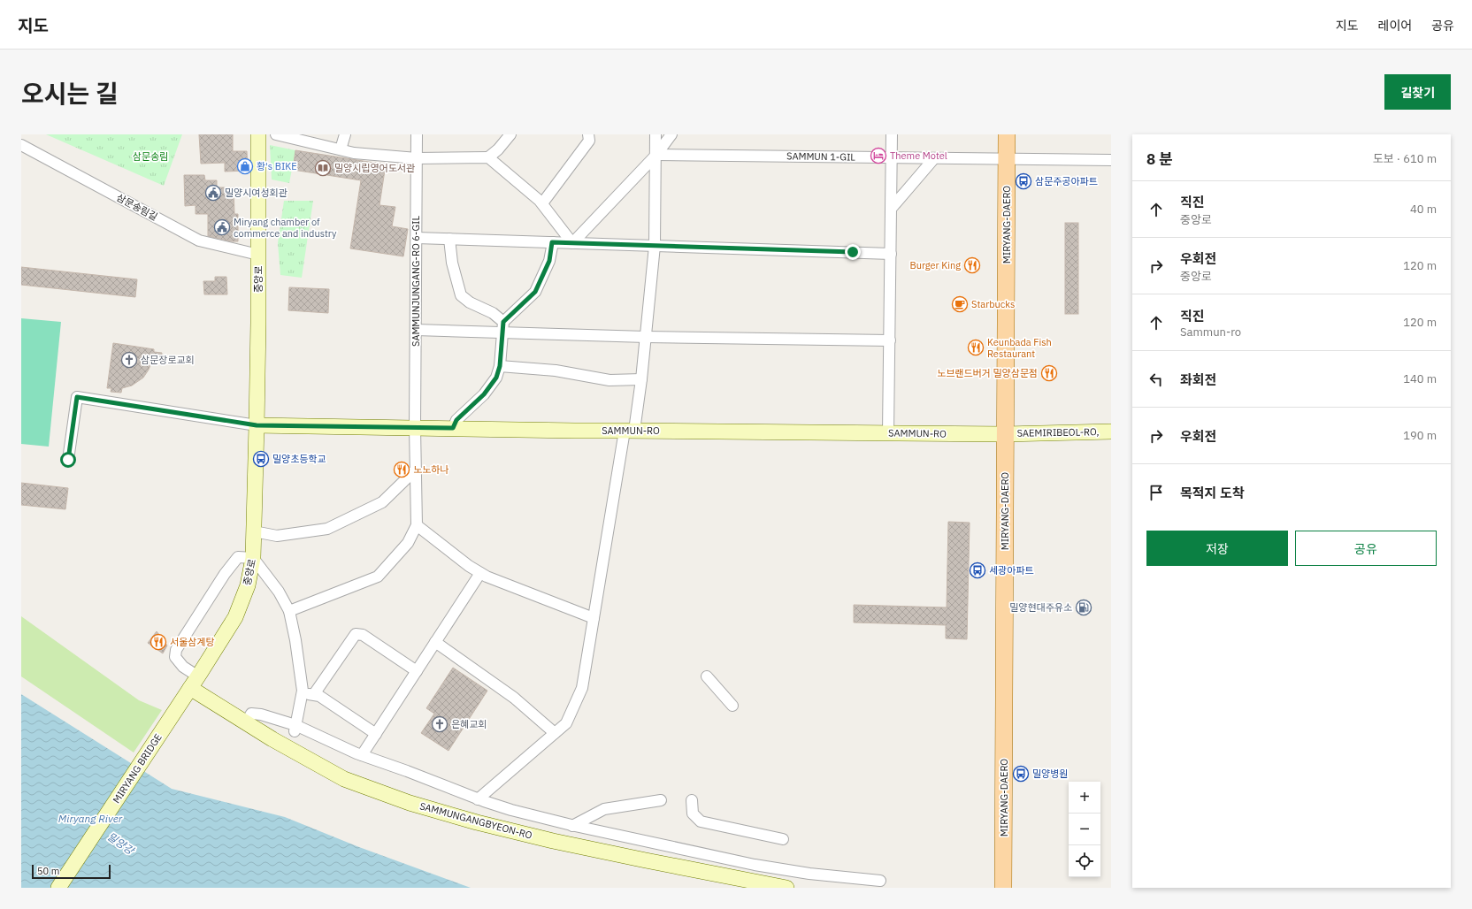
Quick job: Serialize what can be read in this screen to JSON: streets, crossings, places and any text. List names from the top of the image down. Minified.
{"streets":{"main road":["MIRYANG-DAERO"],"street":["SAMMUN 1-GIL","삼문송림길","중앙로","SAMMUNJUNGANG-RO 6-GIL","SAMMUN-RO","SAEMIRIBEOL-RO,","MIRYANG BRIDGE","SAMMUNGANGBYEON-RO"]},"crossings":[["SAMMUN 1-GIL","MIRYANG-DAERO"],["삼문송림길","중앙로"],["MIRYANG-DAERO","SAMMUN-RO"],["MIRYANG-DAERO","SAEMIRIBEOL-RO,"],["중앙로","SAMMUN-RO"],["중앙로","MIRYANG BRIDGE"],["중앙로","SAMMUNGANGBYEON-RO"],["SAMMUNJUNGANG-RO 6-GIL","SAMMUN-RO"],["SAMMUN-RO","SAEMIRIBEOL-RO,"]],"water":["Miryang River","밀양강"],"parks":["삼문송림"],"places":{"hotel":["Theme Motel"],"shop":["황's BIKE"],"library":["밀양시립영어도서관"],"bus stop":["삼문주공아파트","밀양초등학교","세광아파트","밀양병원"],"public building":["밀양시여성회관","Miryang chamber of commerce and industry"],"restaurant":["Burger King","Keunbada Fish Restaurant","노브랜드버거 밀양삼문점","노노하나","서울삼계탕"],"cafe":["Starbucks"],"church":["삼문장로교회","은혜교회"],"fuel station":["밀양현대주유소"]},"scale_bar":"50 m","page":{"header":"지도","nav":["지도","레이어","공유"],"title":"오시는 길","buttons":["길찾기",["저장","공유"]],"heading":["8 분","도보 · 610 m"],"list":[["직진","중앙로","40 m"],["우회전","중앙로","120 m"],["직진","Sammun-ro","120 m"],["좌회전","140 m"],["우회전","190 m"],"목적지 도착"],"map_buttons":["+","−"],"scale":"50 m"}}
